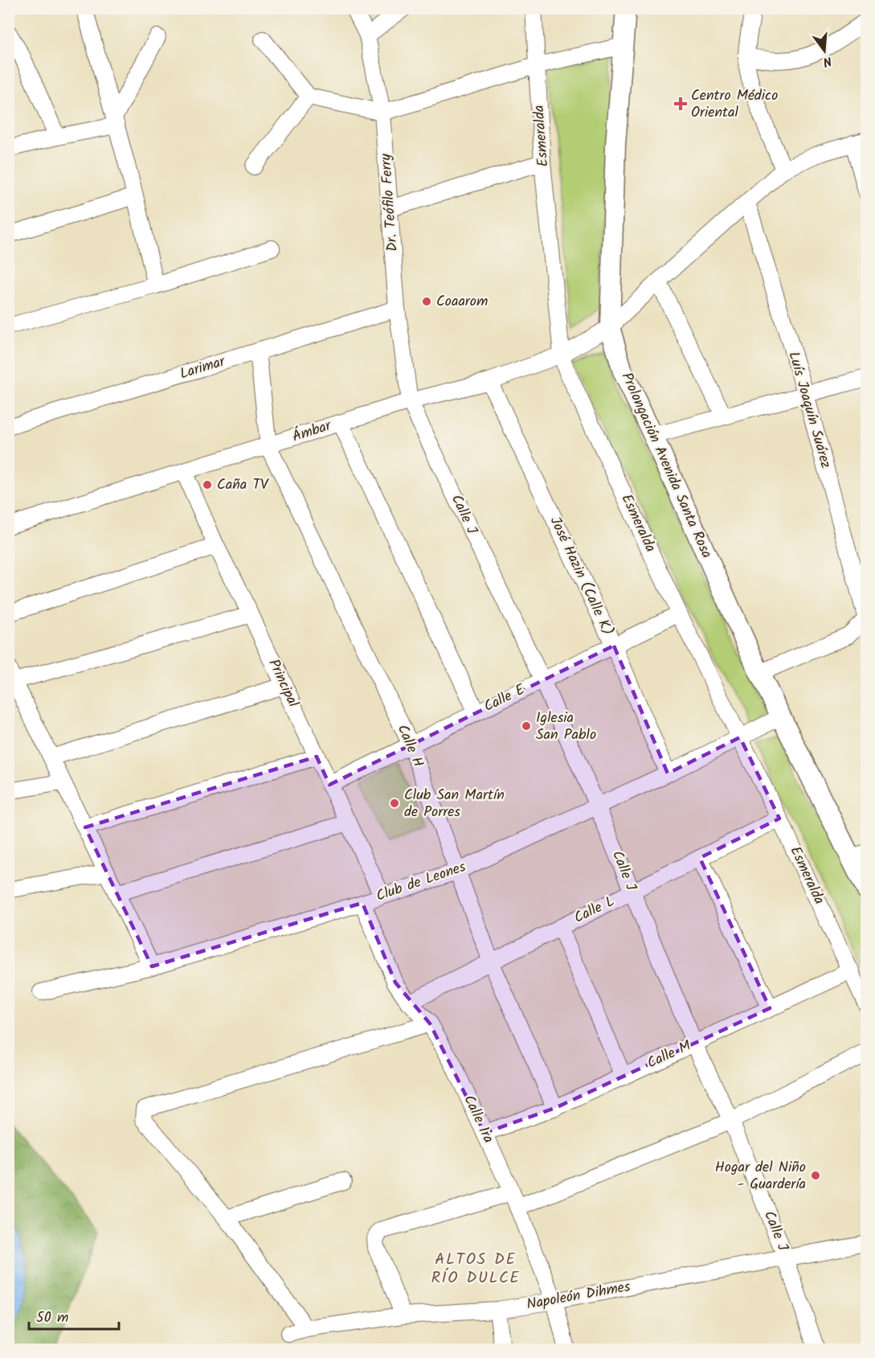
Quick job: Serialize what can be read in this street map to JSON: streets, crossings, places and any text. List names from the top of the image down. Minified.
{"streets":{"main road":["Prolongación Avenida Santa Rosa"],"street":["Esmeralda","Dr. Teófilo Ferry","Larimar","Luís Joaquín Suárez","Ámbar","Calle J","José Hazin (Calle K)","Principal","Calle E","Calle H","Club de Leones","Calle L","Calle M","Calle 1ra","Napoleón Dihmes"]},"crossings":[["Esmeralda","Ámbar"],["Esmeralda","Calle E"],["Esmeralda","Club de Leones"],["Esmeralda","Calle L"],["Esmeralda","Calle M"],["Dr. Teófilo Ferry","Larimar"],["Dr. Teófilo Ferry","Ámbar"],["Dr. Teófilo Ferry","Calle J"],["Larimar","Calle H"],["Luís Joaquín Suárez","Ámbar"],["Ámbar","Prolongación Avenida Santa Rosa"],["Ámbar","Calle J"],["Ámbar","José Hazin (Calle K)"],["Ámbar","Principal"],["Ámbar","Calle H"],["Prolongación Avenida Santa Rosa","Club de Leones"],["Calle J","Calle E"],["Calle J","Club de Leones"],["Calle J","Calle L"],["Calle J","Calle M"],["Calle J","Napoleón Dihmes"],["José Hazin (Calle K)","Calle E"],["José Hazin (Calle K)","Club de Leones"],["Principal","Calle E"],["Principal","Club de Leones"],["Calle E","Calle H"],["Calle H","Club de Leones"],["Calle H","Calle L"],["Calle H","Calle M"],["Club de Leones","Calle 1ra"],["Calle L","Calle 1ra"],["Calle M","Calle 1ra"],["Calle 1ra","Napoleón Dihmes"]],"districts":["ALTOS DE RÍO DULCE"],"places":{"health":["Centro Médico Oriental"],"other":["Coaarom","Caña TV","Iglesia San Pablo","Club San Martín de Porres","Hogar del Niño - Guardería"]},"scale_bar":"50 m","north":"bottom"}
